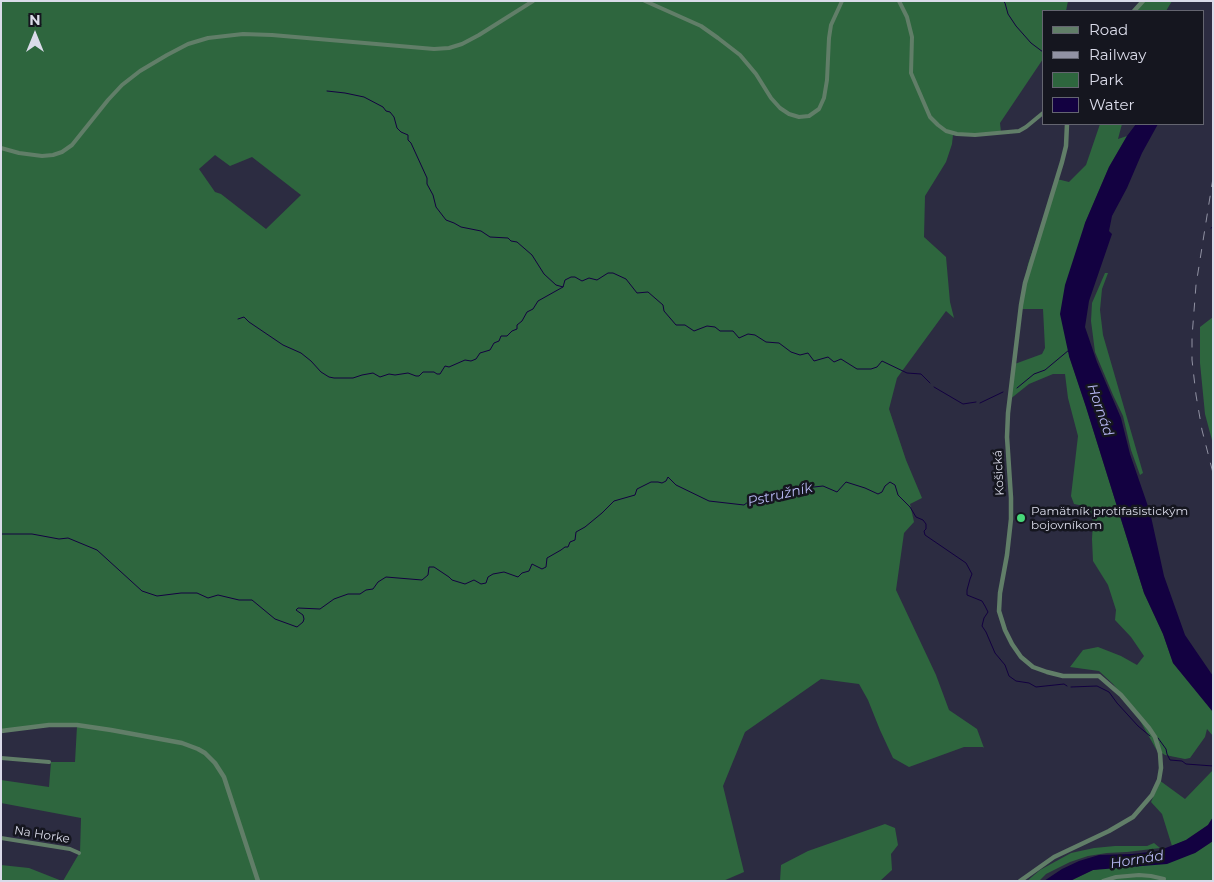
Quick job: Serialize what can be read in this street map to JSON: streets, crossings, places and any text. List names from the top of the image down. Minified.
{"streets":{"street":["Košická","Na Horke"]},"water":["Hornád","Pstružník"],"places":["Pamätník protifašistickým bojovníkom"],"legend":["Road","Railway","Park","Water"],"north":"top"}
